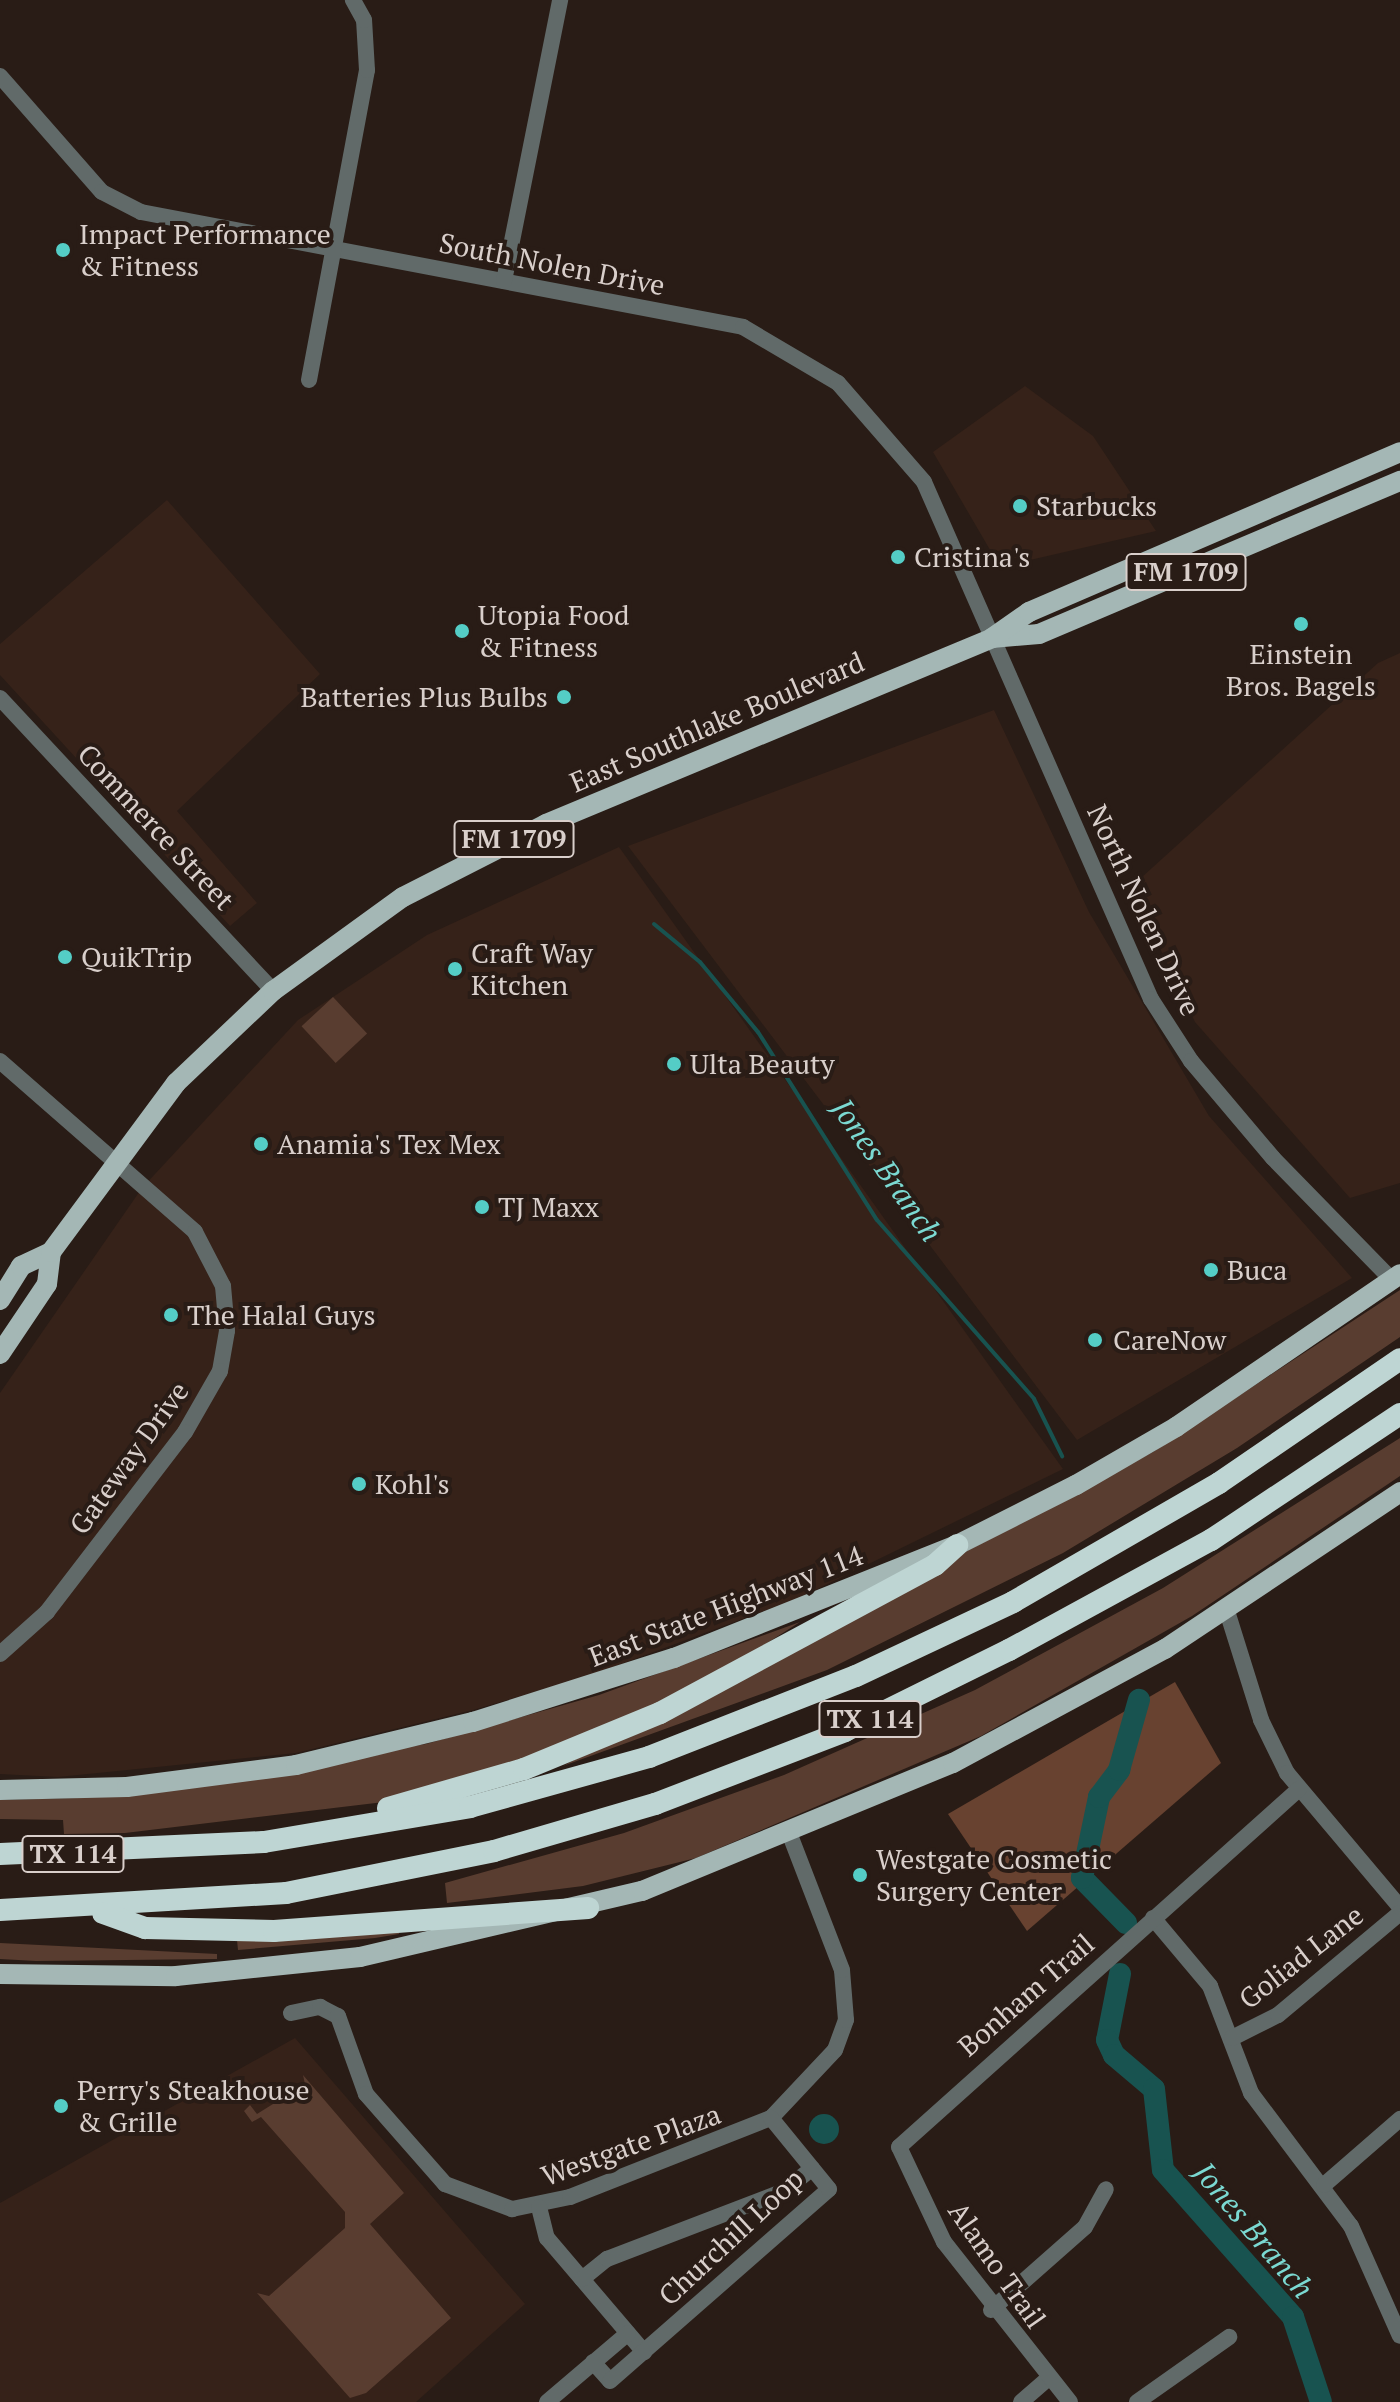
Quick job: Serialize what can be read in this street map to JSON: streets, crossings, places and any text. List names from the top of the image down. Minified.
{"streets":{"highway":["TX 114"],"main road":["FM 1709","East Southlake Boulevard","East State Highway 114"],"street":["South Nolen Drive","Commerce Street","North Nolen Drive","Gateway Drive","Goliad Lane","Bonham Trail","Westgate Plaza","Churchill Loop","Alamo Trail"]},"crossings":[["South Nolen Drive","East Southlake Boulevard"],["South Nolen Drive","North Nolen Drive"],["East Southlake Boulevard","Commerce Street"],["East Southlake Boulevard","North Nolen Drive"],["East Southlake Boulevard","Gateway Drive"],["North Nolen Drive","East State Highway 114"],["Bonham Trail","Alamo Trail"],["Westgate Plaza","Churchill Loop"]],"water":["Jones Branch"],"places":["Impact Performance & Fitness","Starbucks","Cristina's","Einstein Bros. Bagels","Utopia Food & Fitness","Batteries Plus Bulbs","QuikTrip","Craft Way Kitchen","Ulta Beauty","Anamia's Tex Mex","TJ Maxx","Buca","The Halal Guys","CareNow","Kohl's","Westgate Cosmetic Surgery Center","Perry's Steakhouse & Grille"]}
